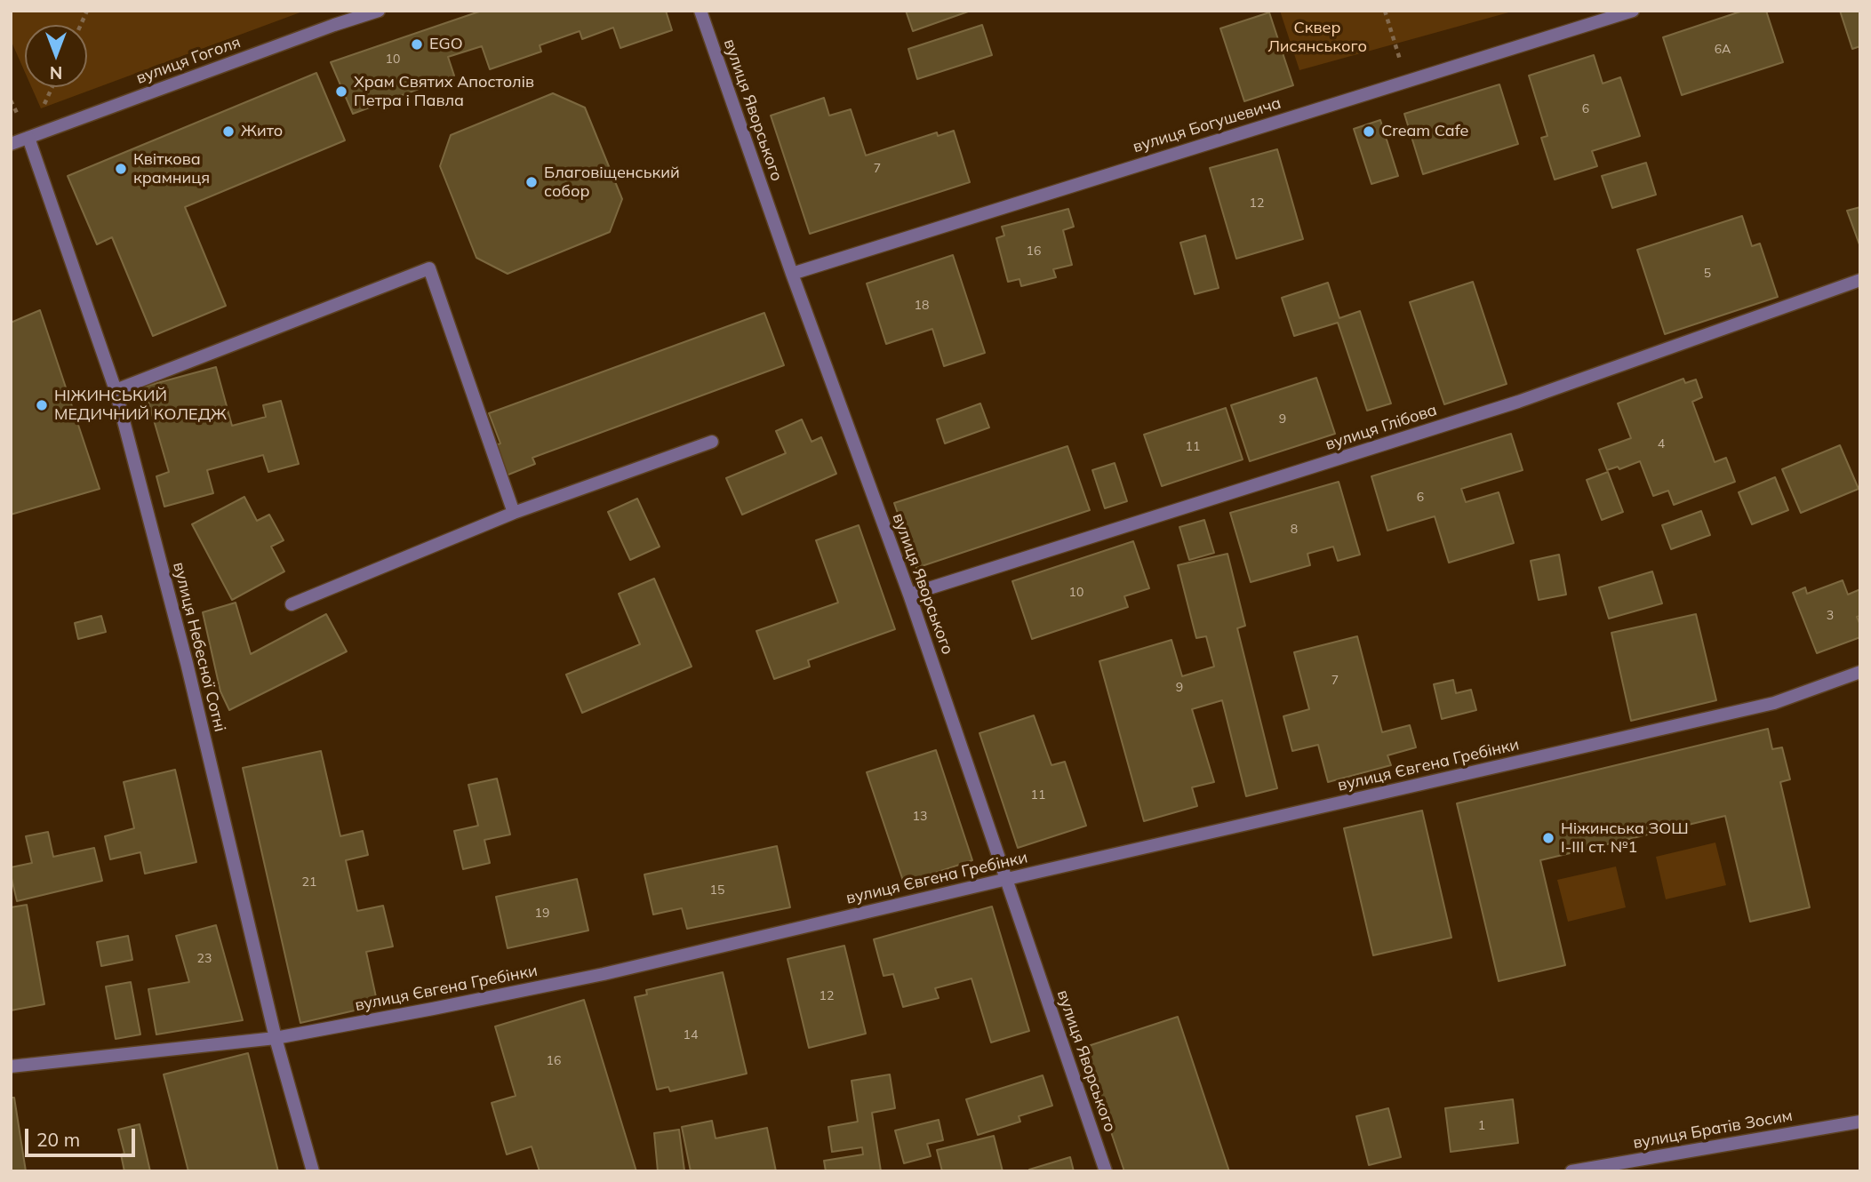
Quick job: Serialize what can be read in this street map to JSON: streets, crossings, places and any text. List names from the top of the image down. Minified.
{"streets":{"street":["вулиця Гоголя","вулиця Яворського","вулиця Богушевича","вулиця Глібова","вулиця Небесної Сотні","вулиця Євгена Гребінки","вулиця Братів Зосим"]},"crossings":[["вулиця Гоголя","вулиця Небесної Сотні"],["вулиця Яворського","вулиця Богушевича"],["вулиця Яворського","вулиця Глібова"],["вулиця Яворського","вулиця Євгена Гребінки"],["вулиця Небесної Сотні","вулиця Євгена Гребінки"]],"parks":["Сквер Лисянського"],"places":["EGO","Храм Святих Апостолів Петра і Павла","Жито","Cream Cafe","Квіткова крамниця","Благовіщенський собор","НІЖИНСЬКИЙ МЕДИЧНИЙ КОЛЕДЖ","Ніжинська ЗОШ І-ІІІ ст. №1"],"house_numbers":["6А","10","6","7","12","16","5","18","9","4","11","6","8","10","3","7","9","11","13","21","15","19","23","12","14","16","1"],"scale_bar":"20 m","north":"bottom"}
